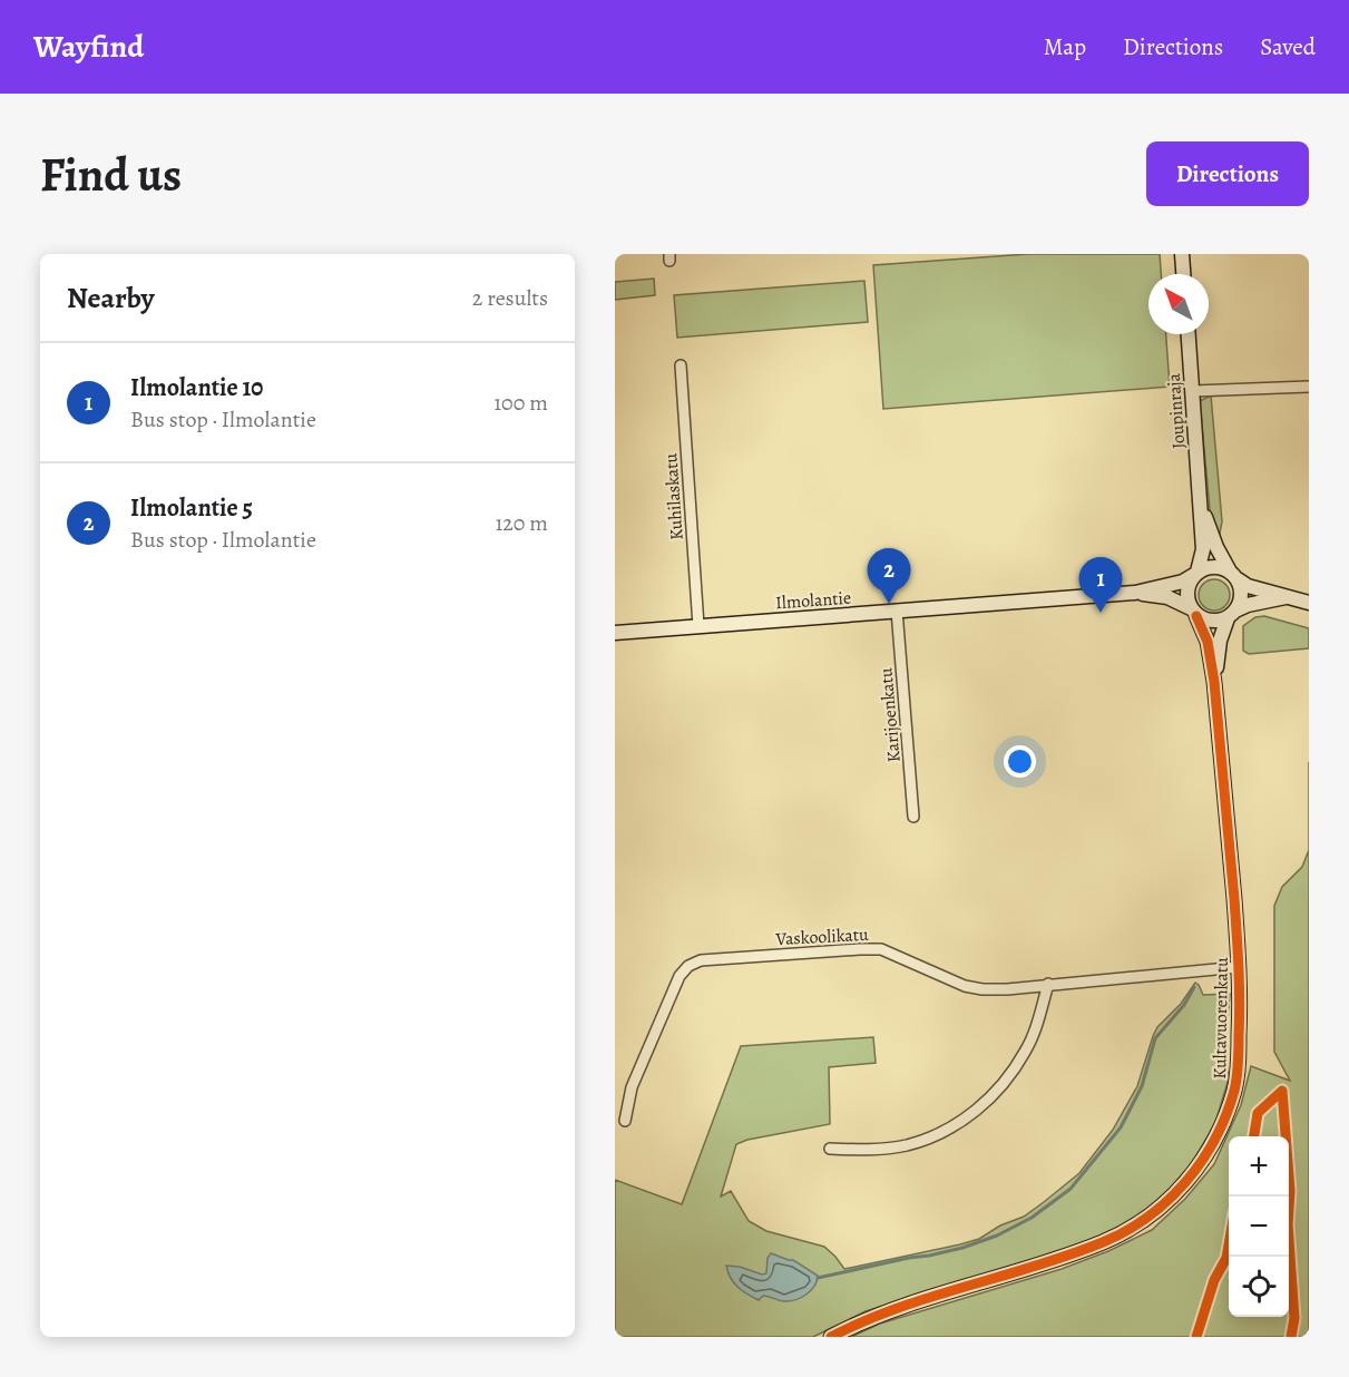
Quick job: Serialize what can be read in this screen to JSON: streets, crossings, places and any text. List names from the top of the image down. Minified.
{"streets":{"street":["Joupinraja","Kuhilaskatu","Ilmolantie","Karijoenkatu","Vaskoolikatu","Kultavuorenkatu"]},"crossings":[["Joupinraja","Ilmolantie"],["Joupinraja","Kultavuorenkatu"],["Kuhilaskatu","Ilmolantie"],["Ilmolantie","Karijoenkatu"],["Ilmolantie","Kultavuorenkatu"],["Vaskoolikatu","Kultavuorenkatu"]],"north":"top left","page":{"header":"Wayfind","nav":["Map","Directions","Saved"],"buttons":"Directions","title":"Find us","heading":["Nearby","2 results"],"list":[{"mark":"1","name":"Ilmolantie 10","note":"Bus stop · Ilmolantie","value":"100 m"},{"mark":"2","name":"Ilmolantie 5","note":"Bus stop · Ilmolantie","value":"120 m"}],"pins":["2","1"],"map_buttons":["+","−"]}}
